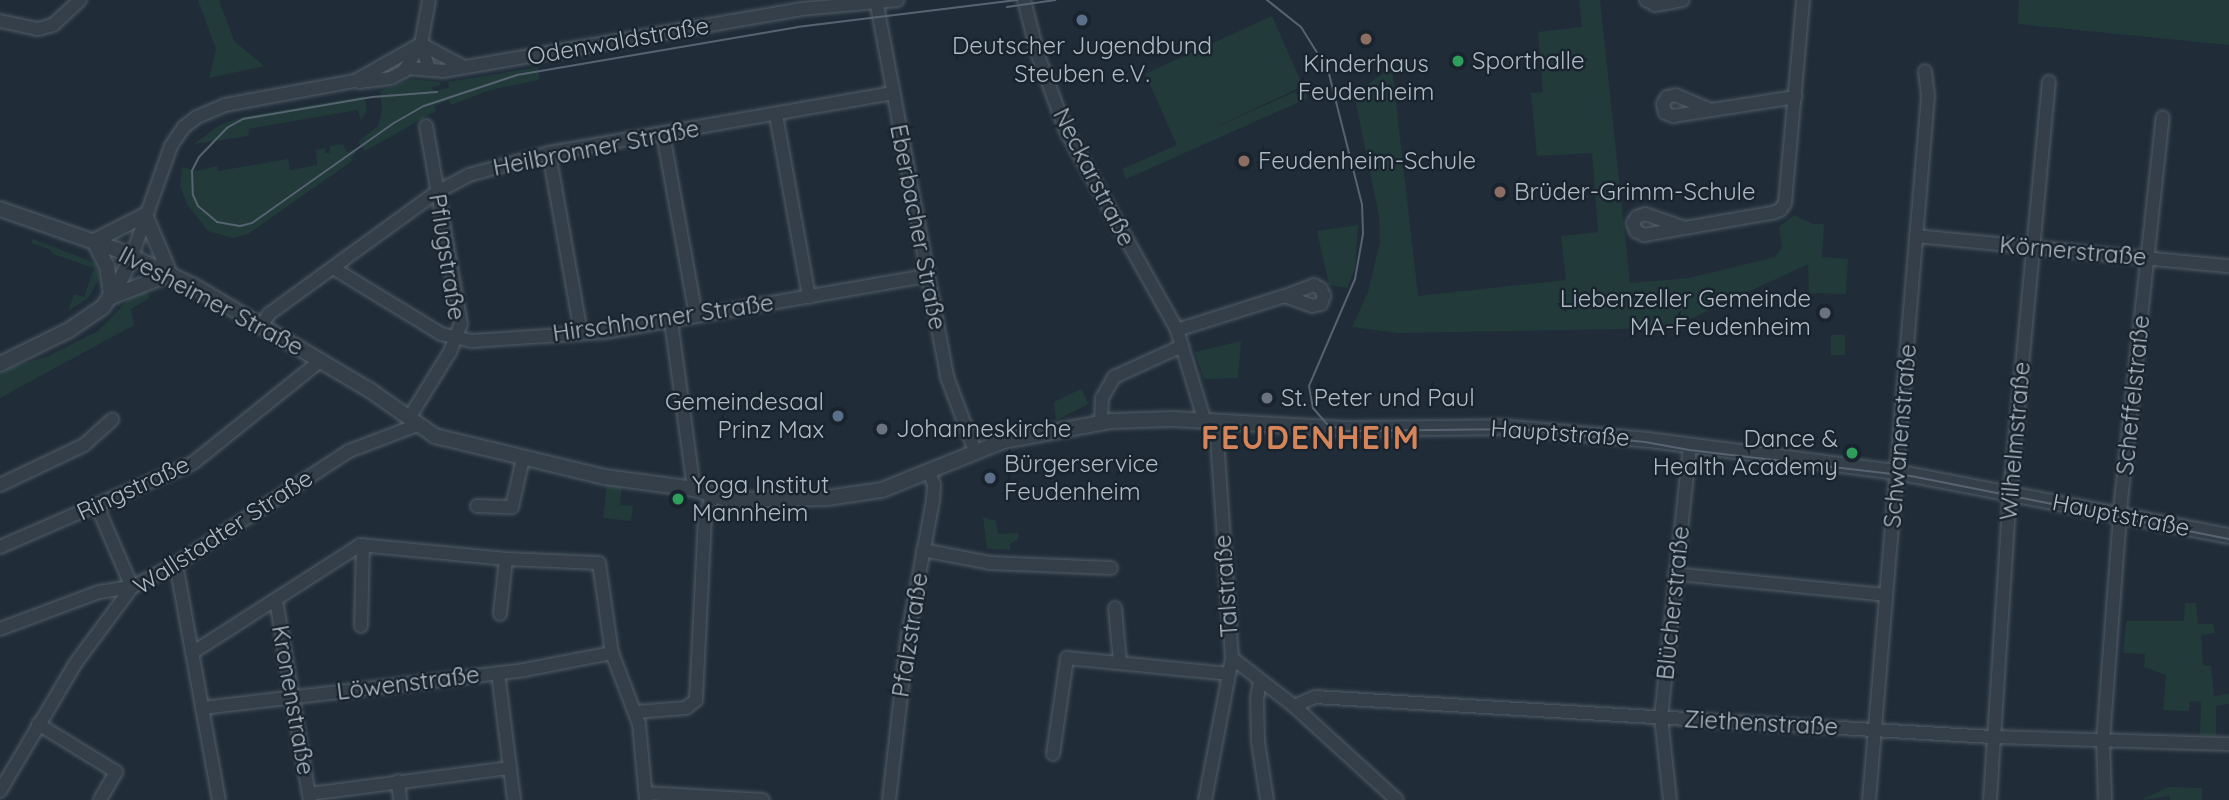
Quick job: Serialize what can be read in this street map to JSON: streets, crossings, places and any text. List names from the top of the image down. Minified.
{"streets":{"street":["Odenwaldstraße","Heilbronner Straße","Neckarstraße","Eberbacher Straße","Körnerstraße","Pflugstraße","Ilvesheimer Straße","Hirschhorner Straße","Scheffelstraße","Hauptstraße","Schwanenstraße","Wilhelmstraße","Ringstraße","Wallstadter Straße","Talstraße","Blücherstraße","Pfalzstraße","Löwenstraße","Kronenstraße","Ziethenstraße"]},"crossings":[["Odenwaldstraße","Eberbacher Straße"],["Odenwaldstraße","Ilvesheimer Straße"],["Heilbronner Straße","Eberbacher Straße"],["Heilbronner Straße","Pflugstraße"],["Heilbronner Straße","Ilvesheimer Straße"],["Heilbronner Straße","Hirschhorner Straße"],["Neckarstraße","Hauptstraße"],["Neckarstraße","Talstraße"],["Eberbacher Straße","Hirschhorner Straße"],["Eberbacher Straße","Hauptstraße"],["Körnerstraße","Scheffelstraße"],["Körnerstraße","Schwanenstraße"],["Körnerstraße","Wilhelmstraße"],["Pflugstraße","Ilvesheimer Straße"],["Pflugstraße","Hirschhorner Straße"],["Pflugstraße","Hauptstraße"],["Pflugstraße","Wallstadter Straße"],["Ilvesheimer Straße","Hauptstraße"],["Ilvesheimer Straße","Ringstraße"],["Ilvesheimer Straße","Wallstadter Straße"],["Scheffelstraße","Hauptstraße"],["Scheffelstraße","Ziethenstraße"],["Hauptstraße","Schwanenstraße"],["Hauptstraße","Wilhelmstraße"],["Hauptstraße","Wallstadter Straße"],["Hauptstraße","Talstraße"],["Hauptstraße","Blücherstraße"],["Hauptstraße","Pfalzstraße"],["Schwanenstraße","Ziethenstraße"],["Wilhelmstraße","Ziethenstraße"],["Talstraße","Ziethenstraße"],["Blücherstraße","Ziethenstraße"],["Löwenstraße","Kronenstraße"]],"districts":["FEUDENHEIM"],"places":["Deutscher Jugendbund Steuben e.V.","Kinderhaus Feudenheim","Sporthalle","Feudenheim-Schule","Brüder-Grimm-Schule","Liebenzeller Gemeinde MA-Feudenheim","St. Peter und Paul","Gemeindesaal Prinz Max","Johanneskirche","Dance & Health Academy","Bürgerservice Feudenheim","Yoga Institut Mannheim"]}
